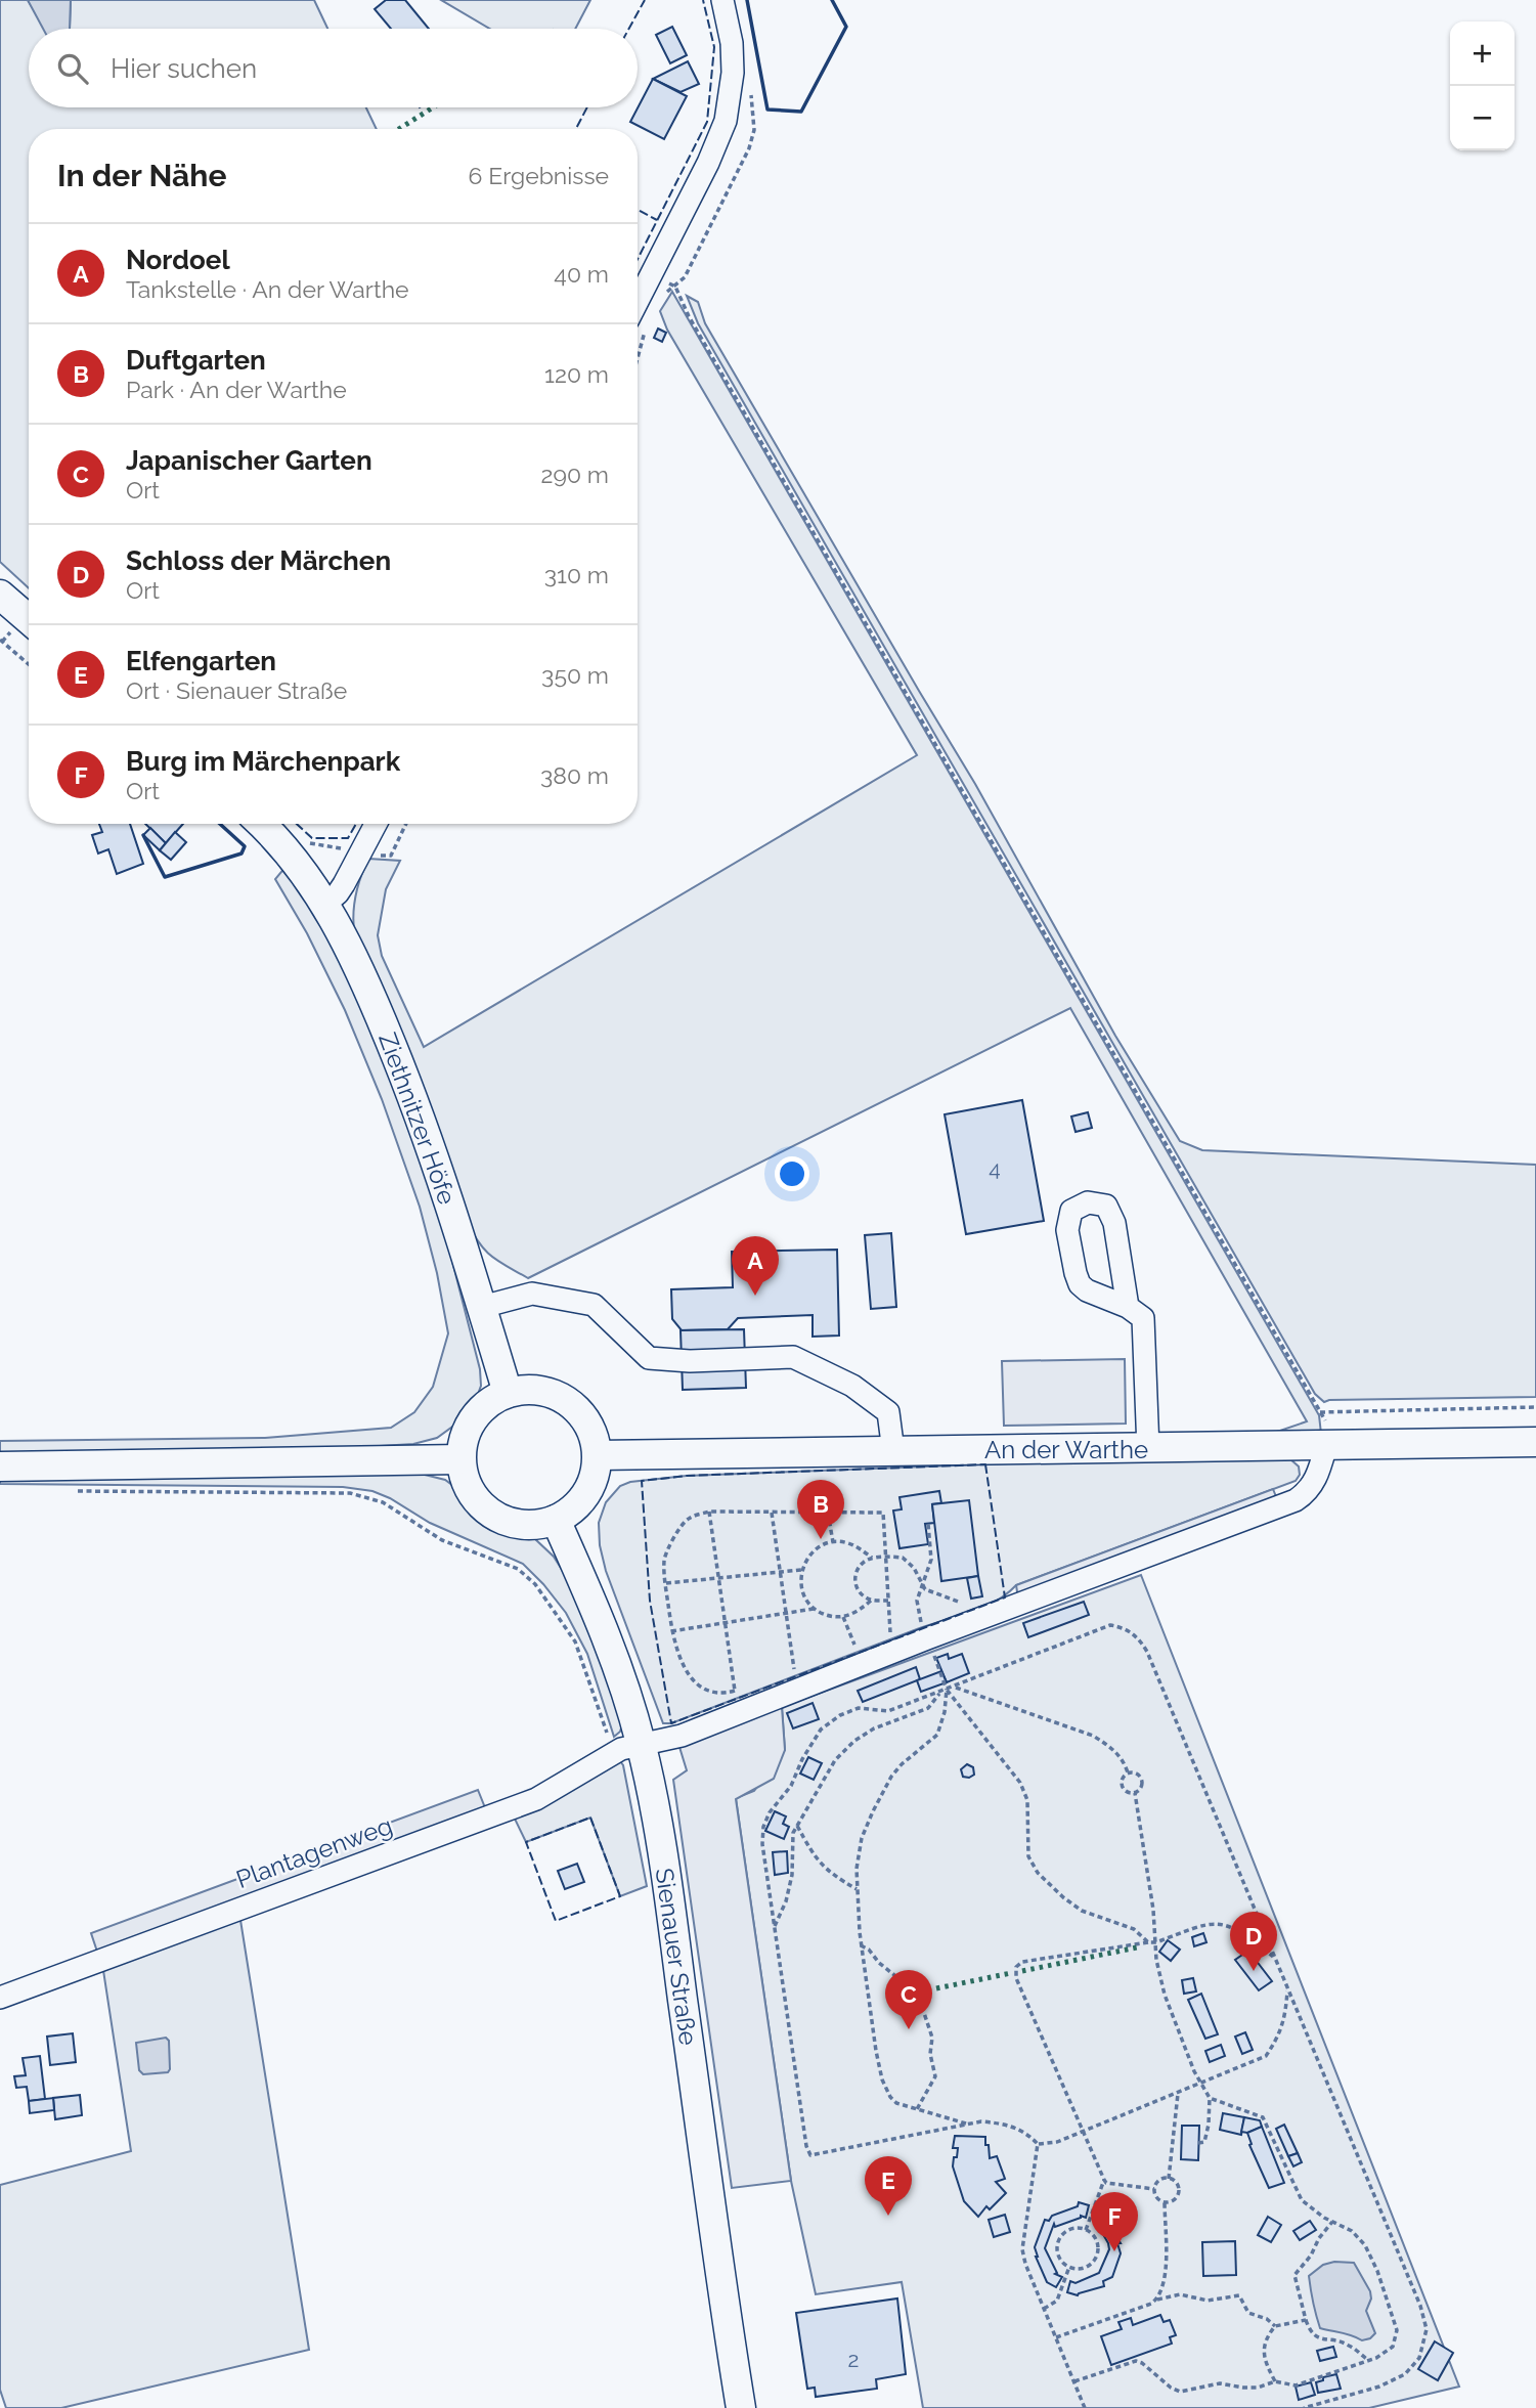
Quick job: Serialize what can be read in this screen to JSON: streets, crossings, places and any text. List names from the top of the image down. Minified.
{"streets":{"main road":["Ziethnitzer Höfe","An der Warthe","Sienauer Straße"],"street":["Plantagenweg"]},"crossings":[["Ziethnitzer Höfe","An der Warthe"],["Ziethnitzer Höfe","Sienauer Straße"],["An der Warthe","Plantagenweg"],["An der Warthe","Sienauer Straße"],["Plantagenweg","Sienauer Straße"]],"house_numbers":["4","2"],"page":{"map_buttons":["+","−"],"search":"Hier suchen","heading":["In der Nähe","6 Ergebnisse"],"list":[{"mark":"A","name":"Nordoel","note":"Tankstelle · An der Warthe","value":"40 m"},{"mark":"B","name":"Duftgarten","note":"Park · An der Warthe","value":"120 m"},{"mark":"C","name":"Japanischer Garten","note":"Ort","value":"290 m"},{"mark":"D","name":"Schloss der Märchen","note":"Ort","value":"310 m"},{"mark":"E","name":"Elfengarten","note":"Ort · Sienauer Straße","value":"350 m"},{"mark":"F","name":"Burg im Märchenpark","note":"Ort","value":"380 m"}],"pins":["A","B","D","C","E","F"]}}
